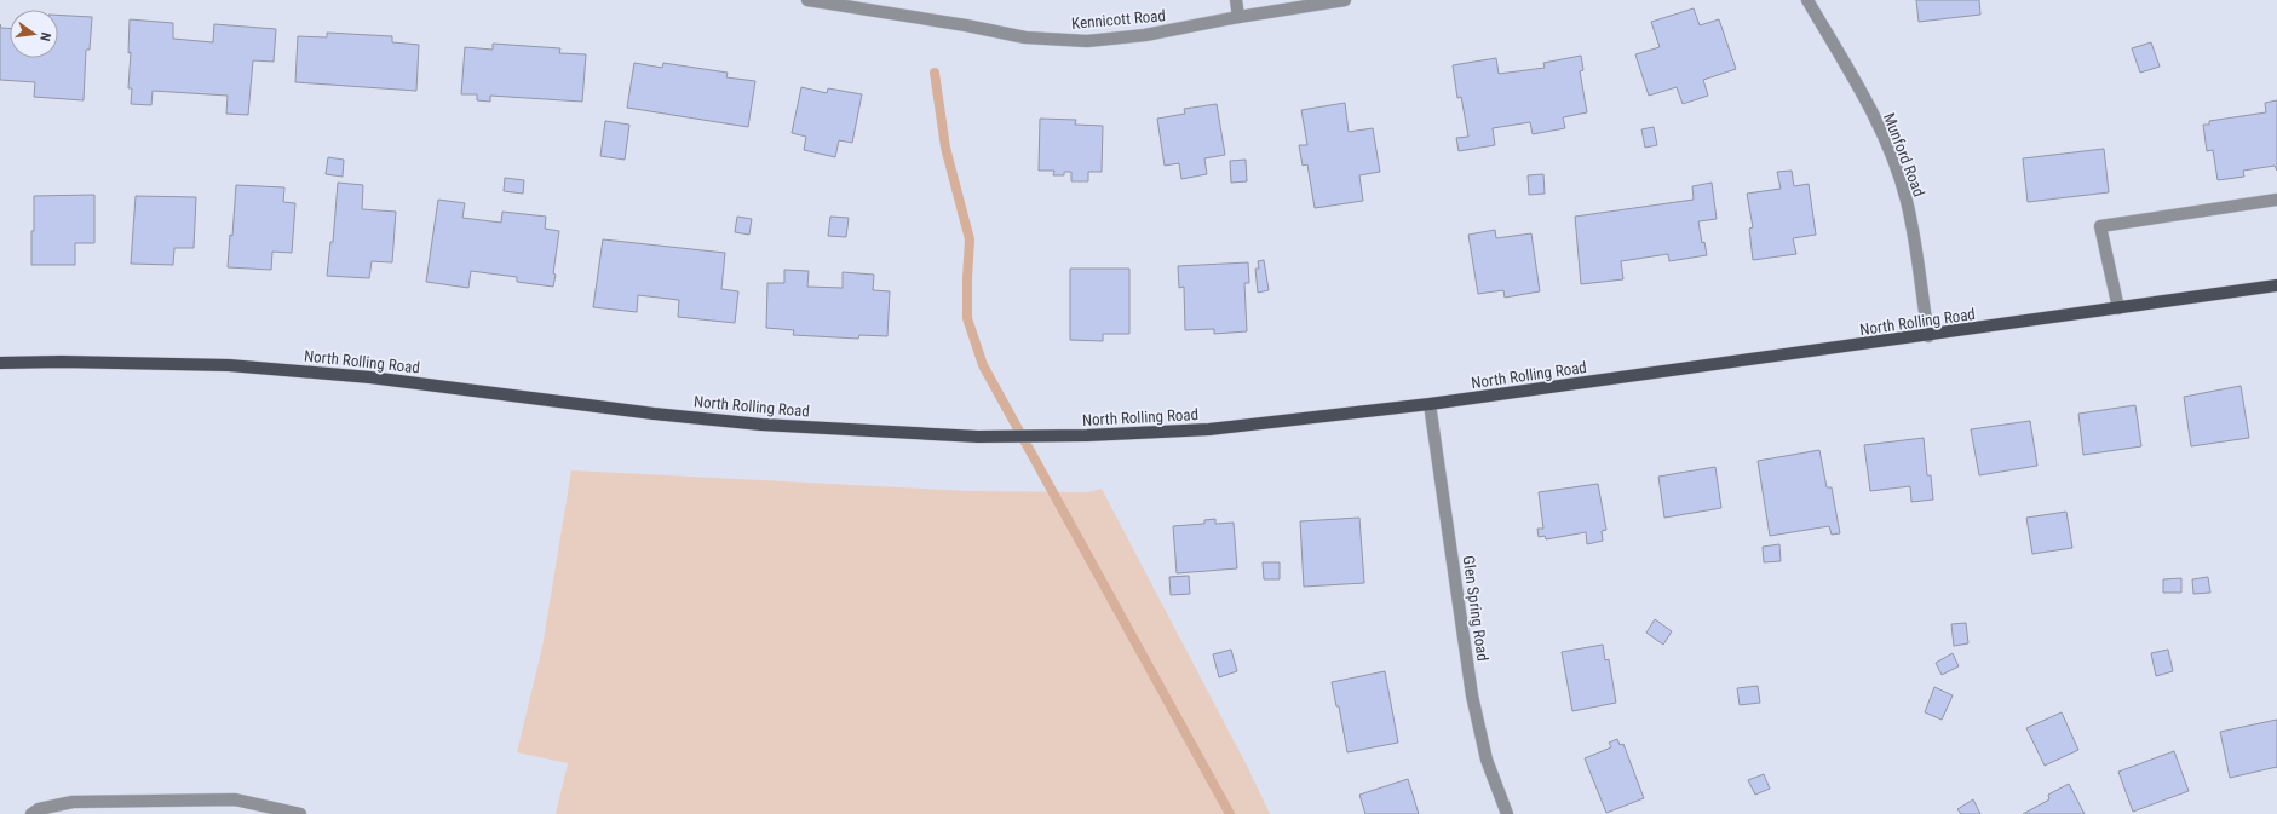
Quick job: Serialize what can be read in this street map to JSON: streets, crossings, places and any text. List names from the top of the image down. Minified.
{"streets":{"main road":["North Rolling Road"],"street":["Kennicott Road","Munford Road","Glen Spring Road"]},"crossings":[["Munford Road","North Rolling Road"],["North Rolling Road","Glen Spring Road"]],"north":"right"}
